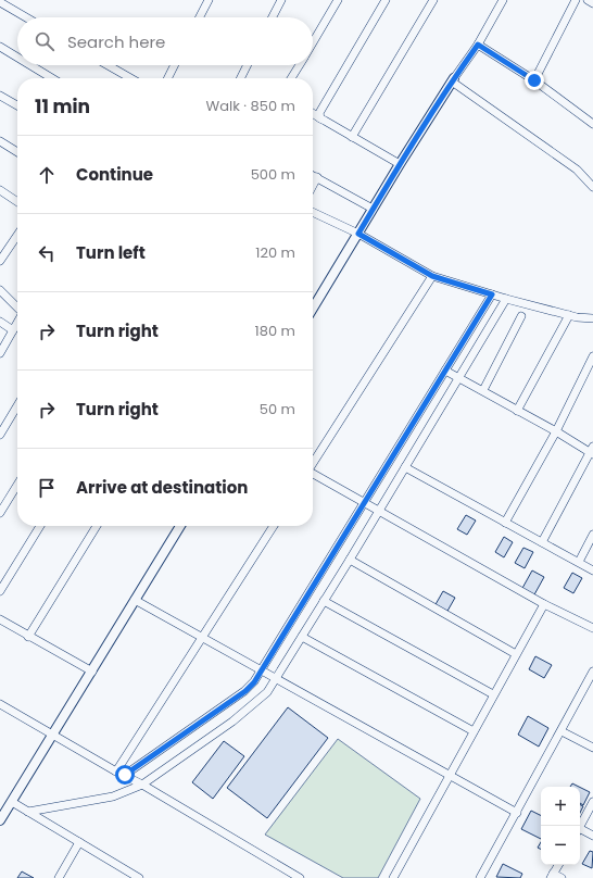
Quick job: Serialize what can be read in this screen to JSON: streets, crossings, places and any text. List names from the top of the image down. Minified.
{"page":{"search":"Search here","heading":["11 min","Walk · 850 m"],"list":[["Continue","500 m"],["Turn left","120 m"],["Turn right","180 m"],["Turn right","50 m"],"Arrive at destination"],"map_buttons":["+","−"]}}
